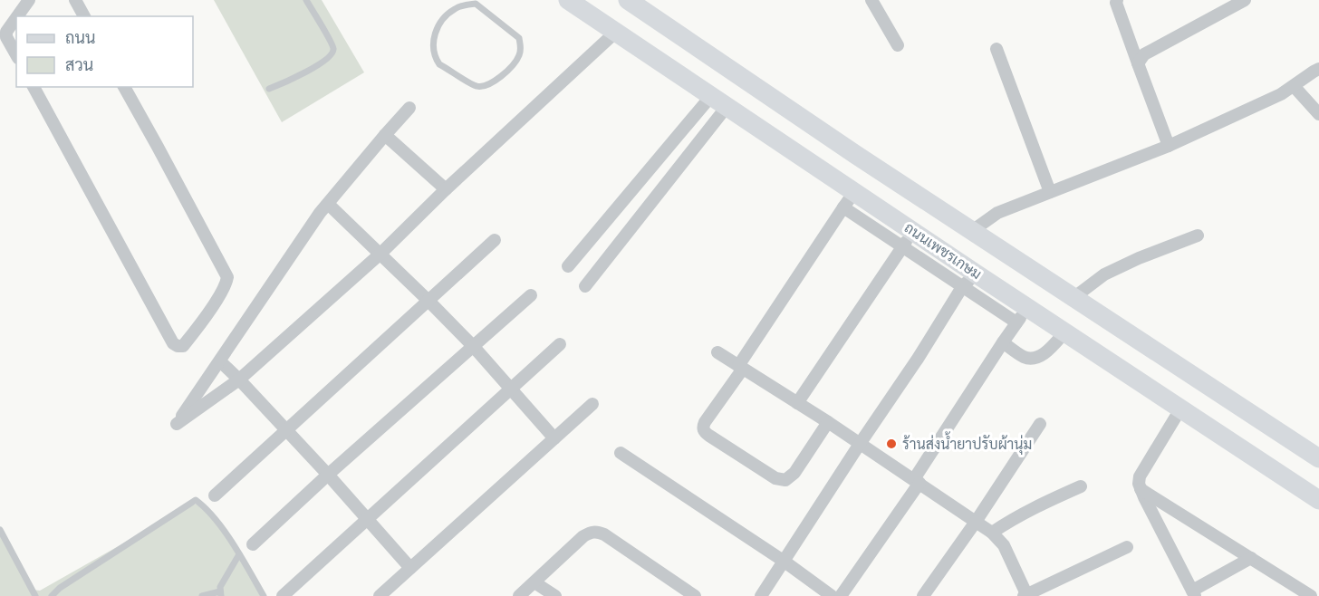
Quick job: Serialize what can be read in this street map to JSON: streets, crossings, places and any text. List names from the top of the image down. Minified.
{"streets":{"main road":["ถนนเพชรเกษม"]},"places":["ร้านส่งน้ำยาปรับผ้านุ่ม"],"legend":["ถนน","สวน"]}
